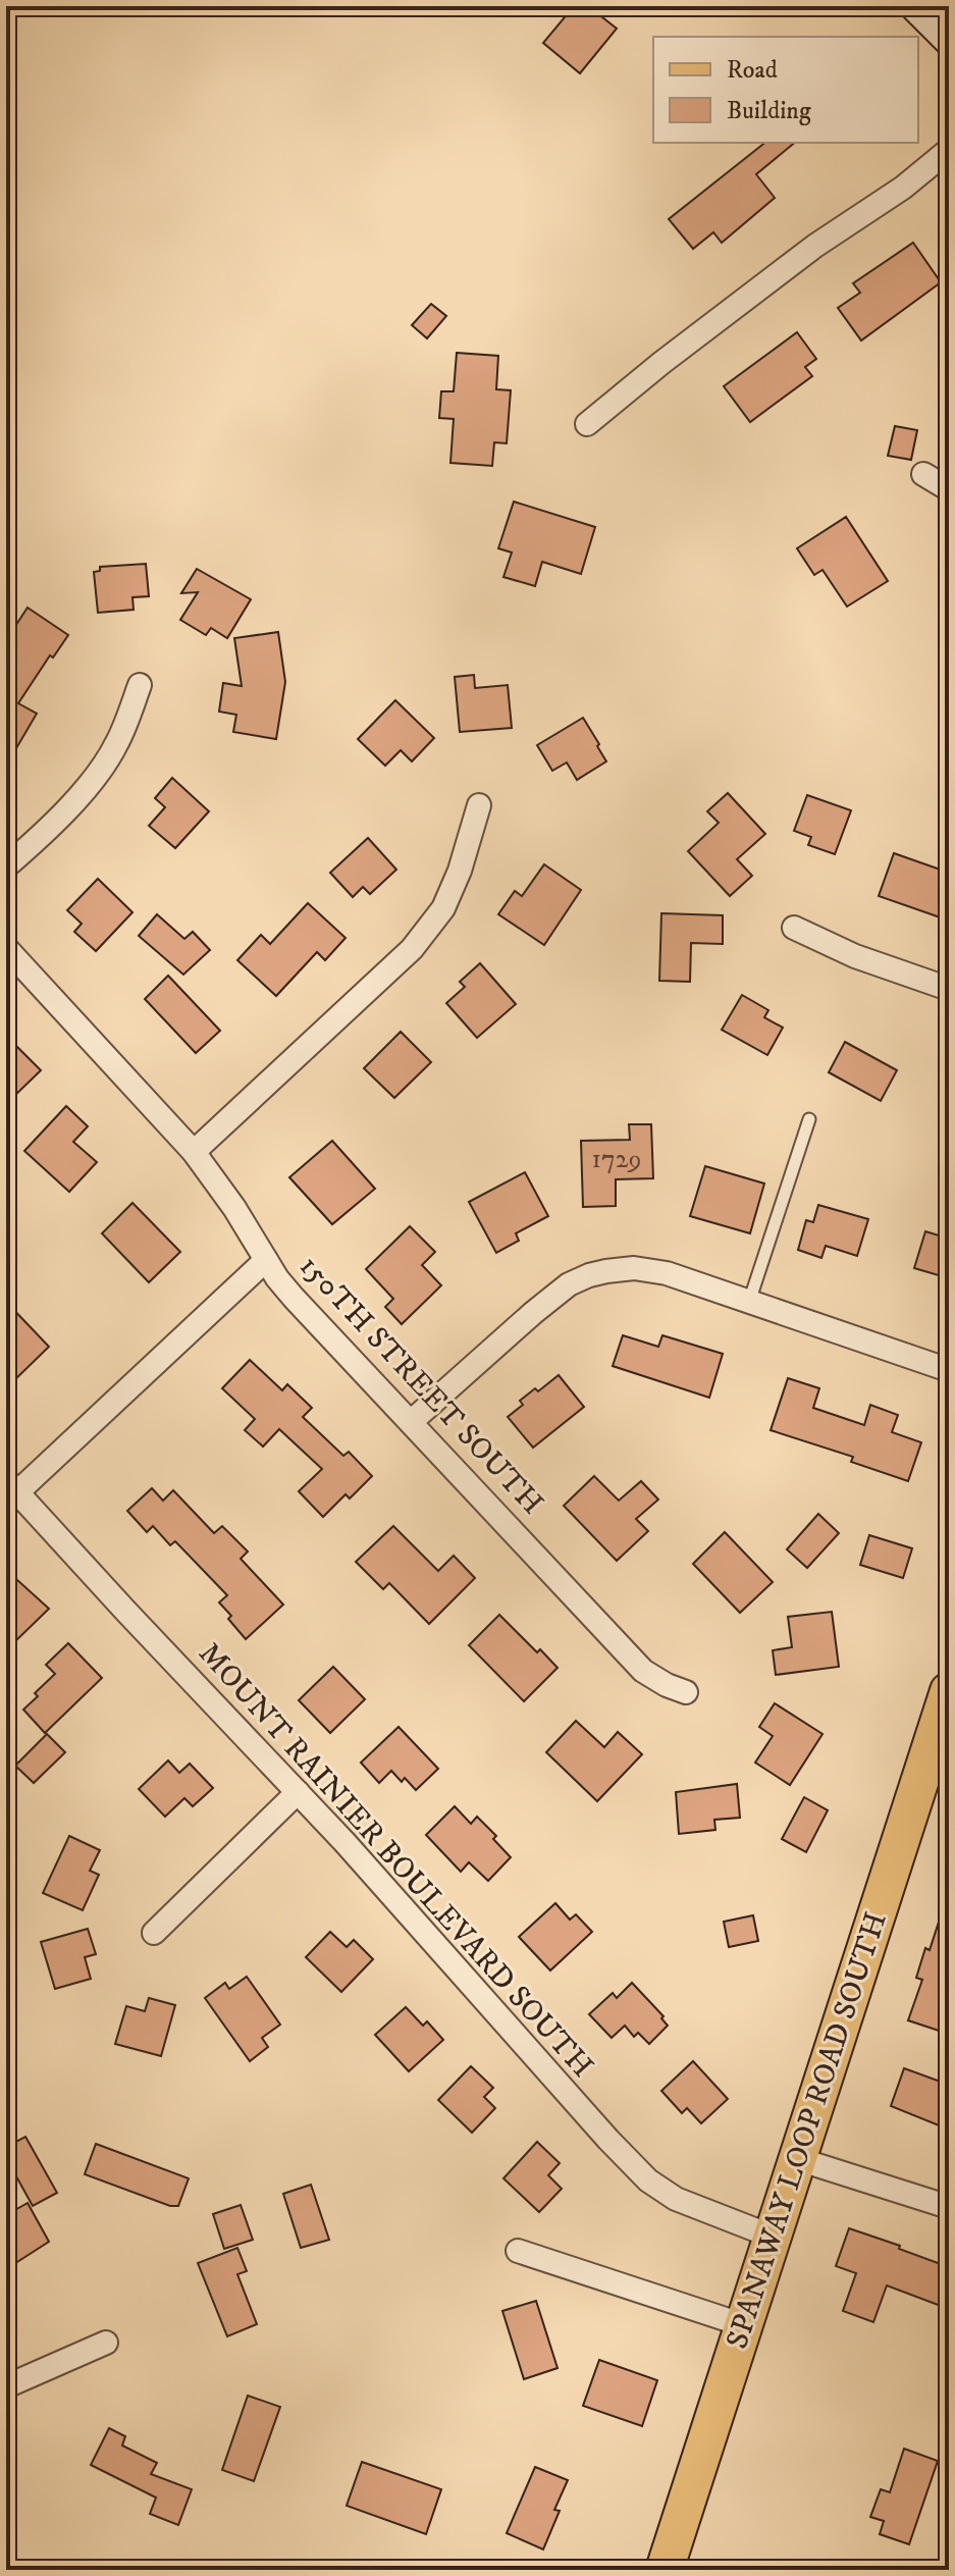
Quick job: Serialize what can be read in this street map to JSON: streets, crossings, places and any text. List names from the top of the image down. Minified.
{"streets":{"main road":["SPANAWAY LOOP ROAD SOUTH"],"street":["150TH STREET SOUTH","MOUNT RAINIER BOULEVARD SOUTH"]},"crossings":[["MOUNT RAINIER BOULEVARD SOUTH","SPANAWAY LOOP ROAD SOUTH"]],"house_numbers":["1729"],"legend":["Road","Building"]}
